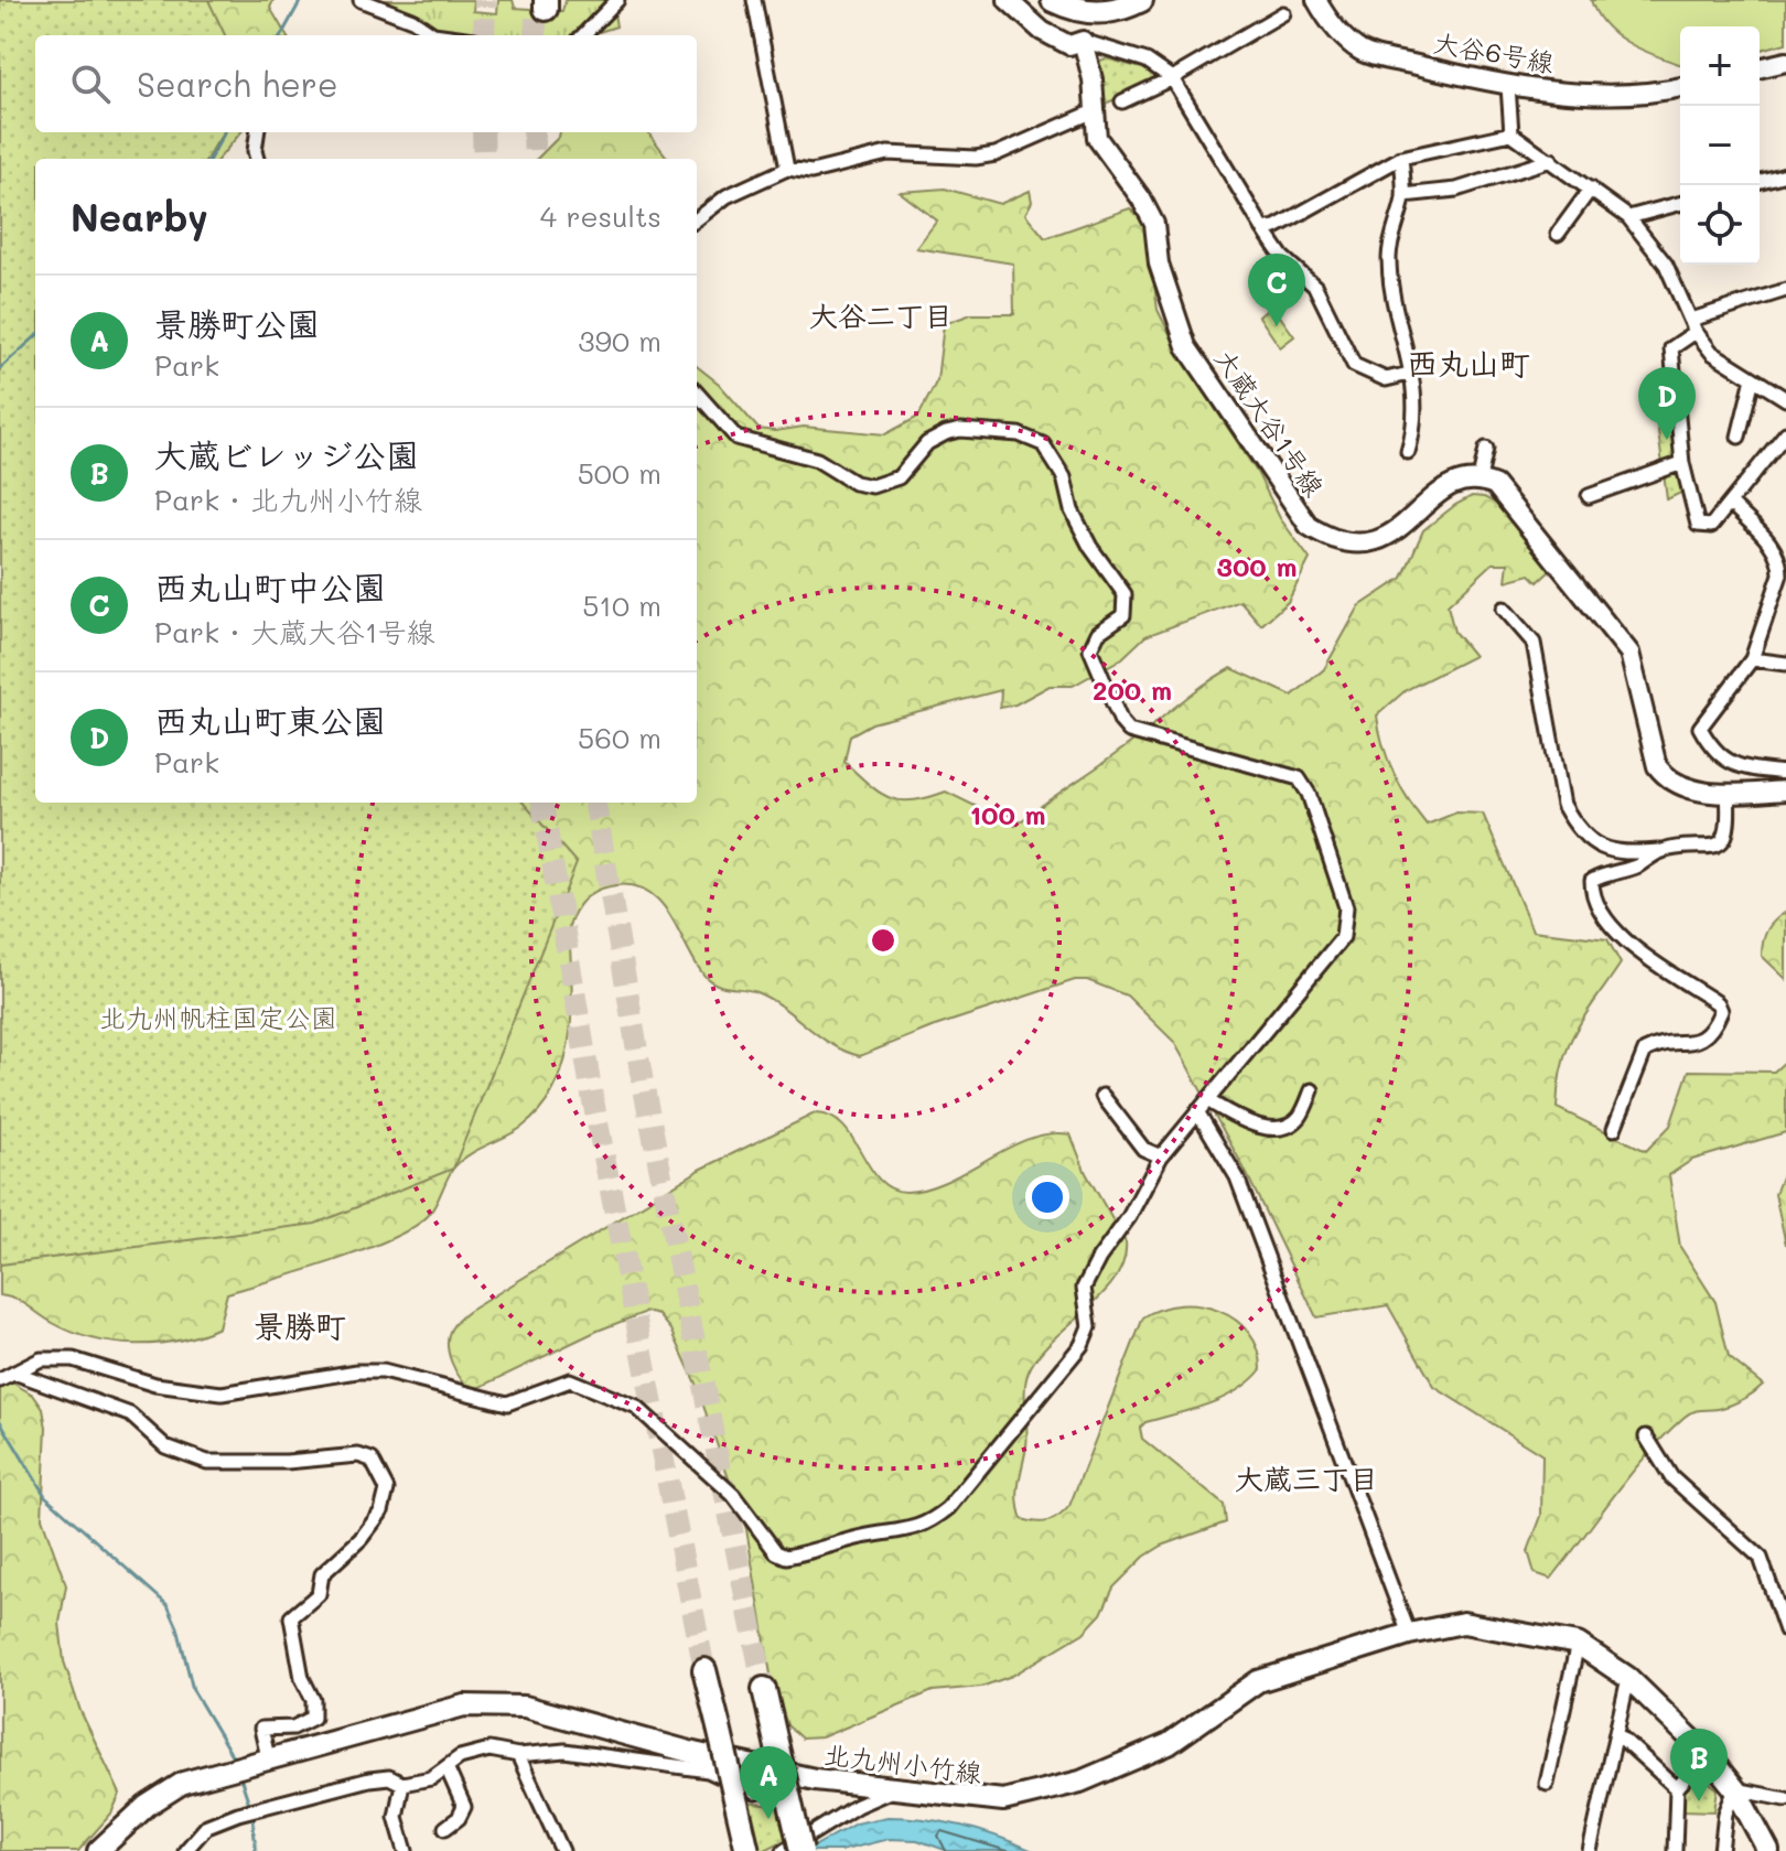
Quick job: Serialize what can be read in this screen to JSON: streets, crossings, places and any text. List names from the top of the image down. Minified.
{"streets":{"main road":["北九州小竹線"],"street":["大谷6号線","大蔵大谷1号線"]},"districts":["大谷二丁目","西丸山町","景勝町","大蔵三丁目"],"parks":["北九州帆柱国定公園"],"page":{"map_buttons":["+","−"],"search":"Search here","heading":["Nearby","4 results"],"pins":["C","D","B","A"],"list":[{"mark":"A","name":"景勝町公園","note":"Park","value":"390 m"},{"mark":"B","name":"大蔵ビレッジ公園","note":"Park · 北九州小竹線","value":"500 m"},{"mark":"C","name":"西丸山町中公園","note":"Park · 大蔵大谷1号線","value":"510 m"},{"mark":"D","name":"西丸山町東公園","note":"Park","value":"560 m"}]},"rings":["300 m","200 m","100 m"]}
